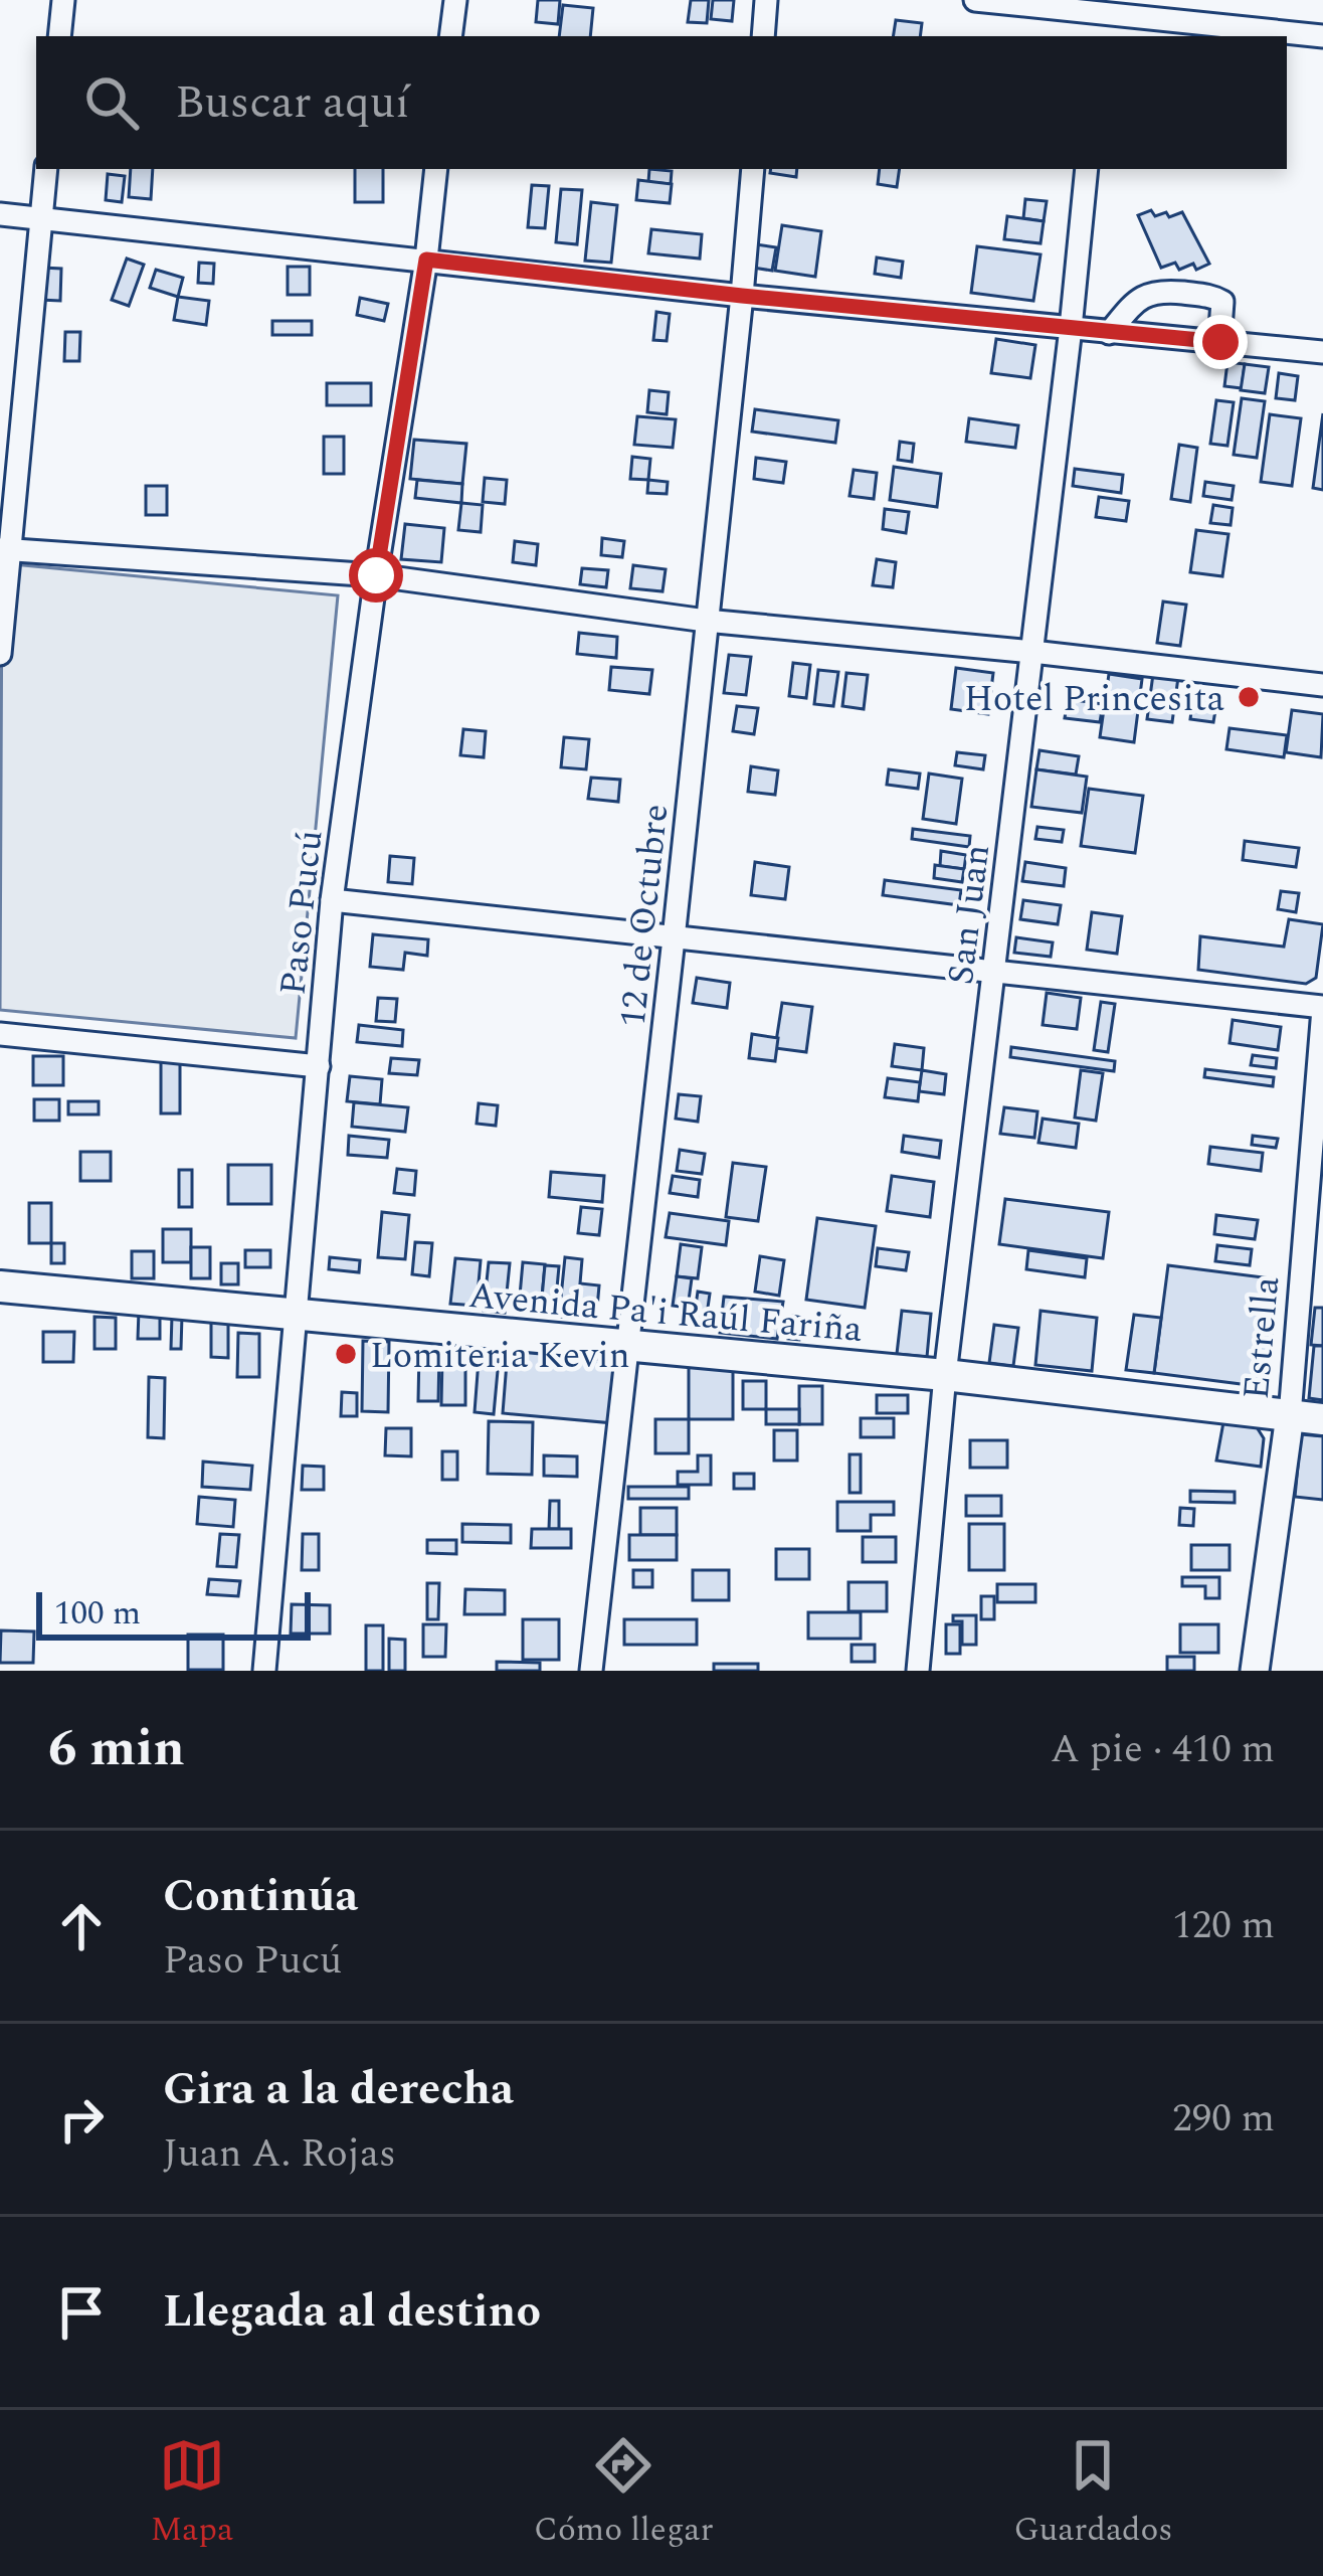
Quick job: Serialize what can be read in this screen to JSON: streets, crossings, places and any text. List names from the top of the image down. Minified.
{"streets":{"highway":["Avenida Pa'i Raúl Fariña"],"main road":["Estrella"],"street":["Paso Pucú","San Juan","12 de Octubre"]},"crossings":[["Paso Pucú","Avenida Pa'i Raúl Fariña"],["San Juan","Avenida Pa'i Raúl Fariña"],["12 de Octubre","Avenida Pa'i Raúl Fariña"],["Avenida Pa'i Raúl Fariña","Estrella"]],"places":["Hotel Princesita","Lomiteria Kevin"],"scale_bar":"100 m","page":{"search":"Buscar aquí","scale":"100 m","heading":["6 min","A pie · 410 m"],"list":[["Continúa","Paso Pucú","120 m"],["Gira a la derecha","Juan A. Rojas","290 m"],"Llegada al destino"],"nav":["Mapa","Cómo llegar","Guardados"]}}
